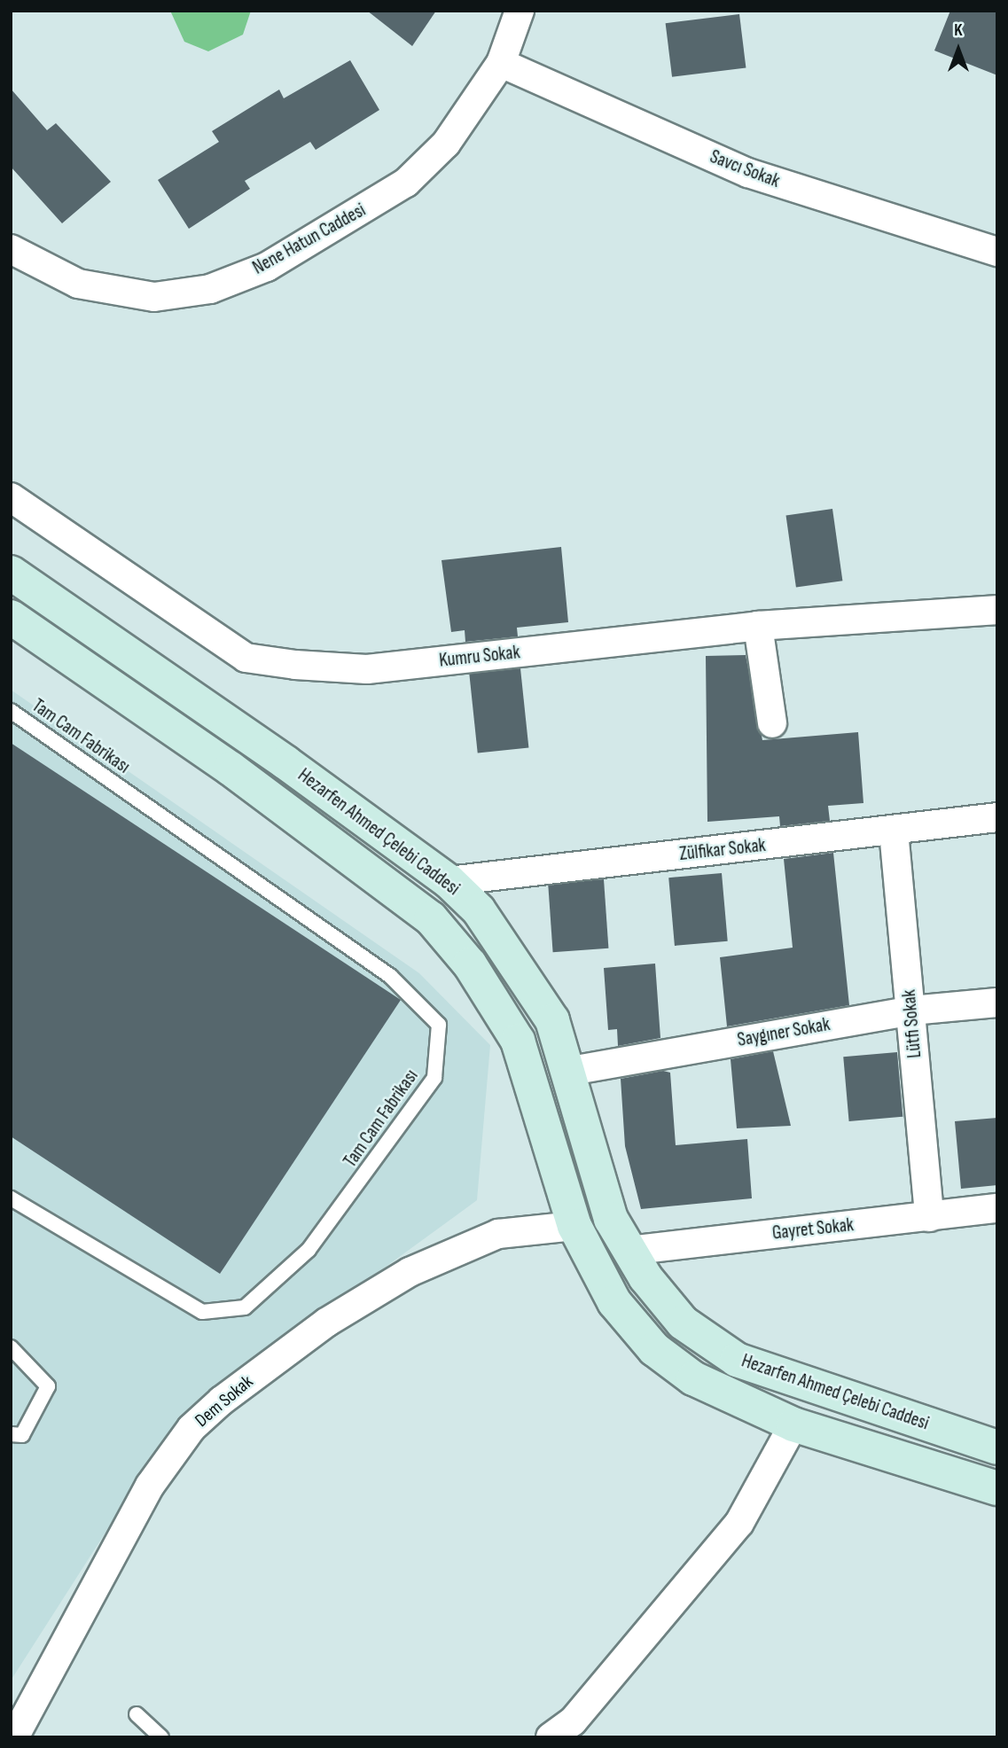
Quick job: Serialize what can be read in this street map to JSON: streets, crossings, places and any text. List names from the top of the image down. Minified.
{"streets":{"street":["Savcı Sokak","Nene Hatun Caddesi","Kumru Sokak","Hezarfen Ahmed Çelebi Caddesi","Zülfikar Sokak","Lütfi Sokak","Saygıner Sokak","Gayret Sokak","Dem Sokak"],"lane":["Tam Cam Fabrikası"]},"crossings":[["Savcı Sokak","Nene Hatun Caddesi"],["Hezarfen Ahmed Çelebi Caddesi","Zülfikar Sokak"],["Hezarfen Ahmed Çelebi Caddesi","Saygıner Sokak"],["Hezarfen Ahmed Çelebi Caddesi","Gayret Sokak"],["Hezarfen Ahmed Çelebi Caddesi","Dem Sokak"],["Zülfikar Sokak","Lütfi Sokak"],["Lütfi Sokak","Saygıner Sokak"],["Lütfi Sokak","Gayret Sokak"]],"north":"top"}
